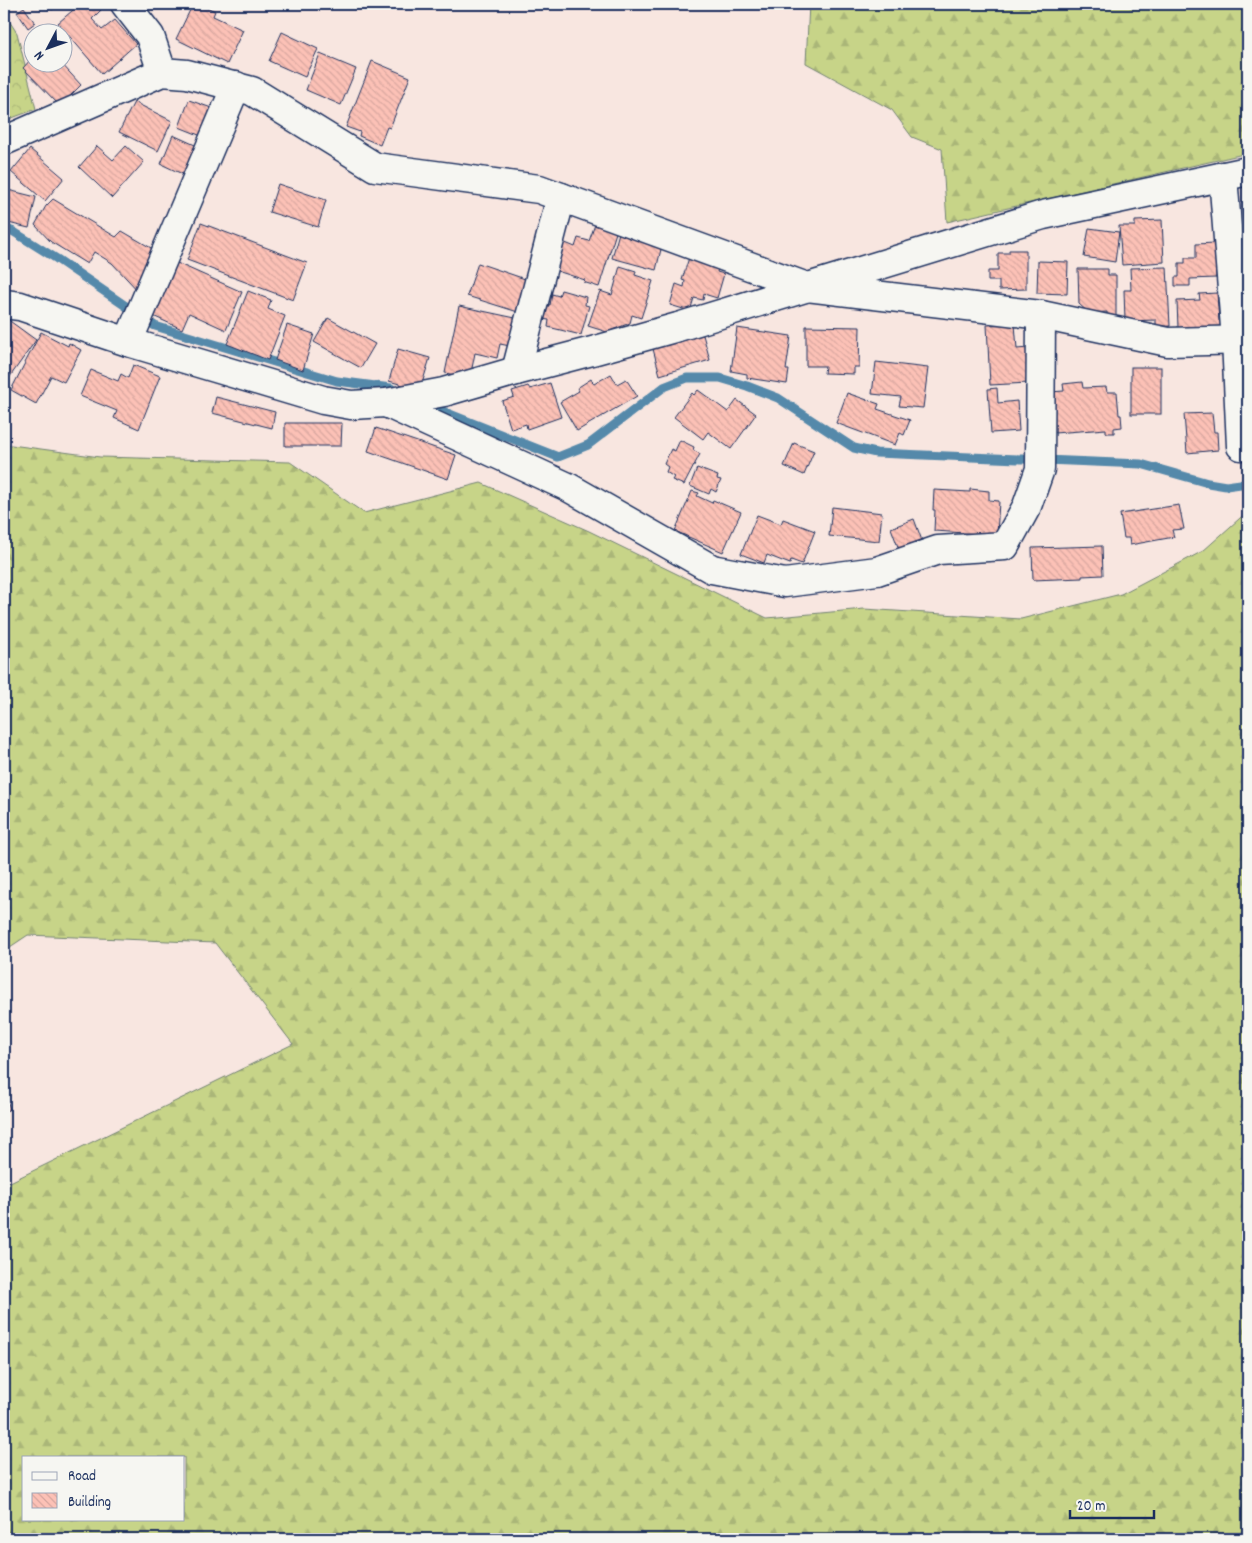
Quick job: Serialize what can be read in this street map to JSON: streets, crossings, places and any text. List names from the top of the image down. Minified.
{"legend":["Road","Building"],"scale_bar":"20 m","north":"bottom left"}
